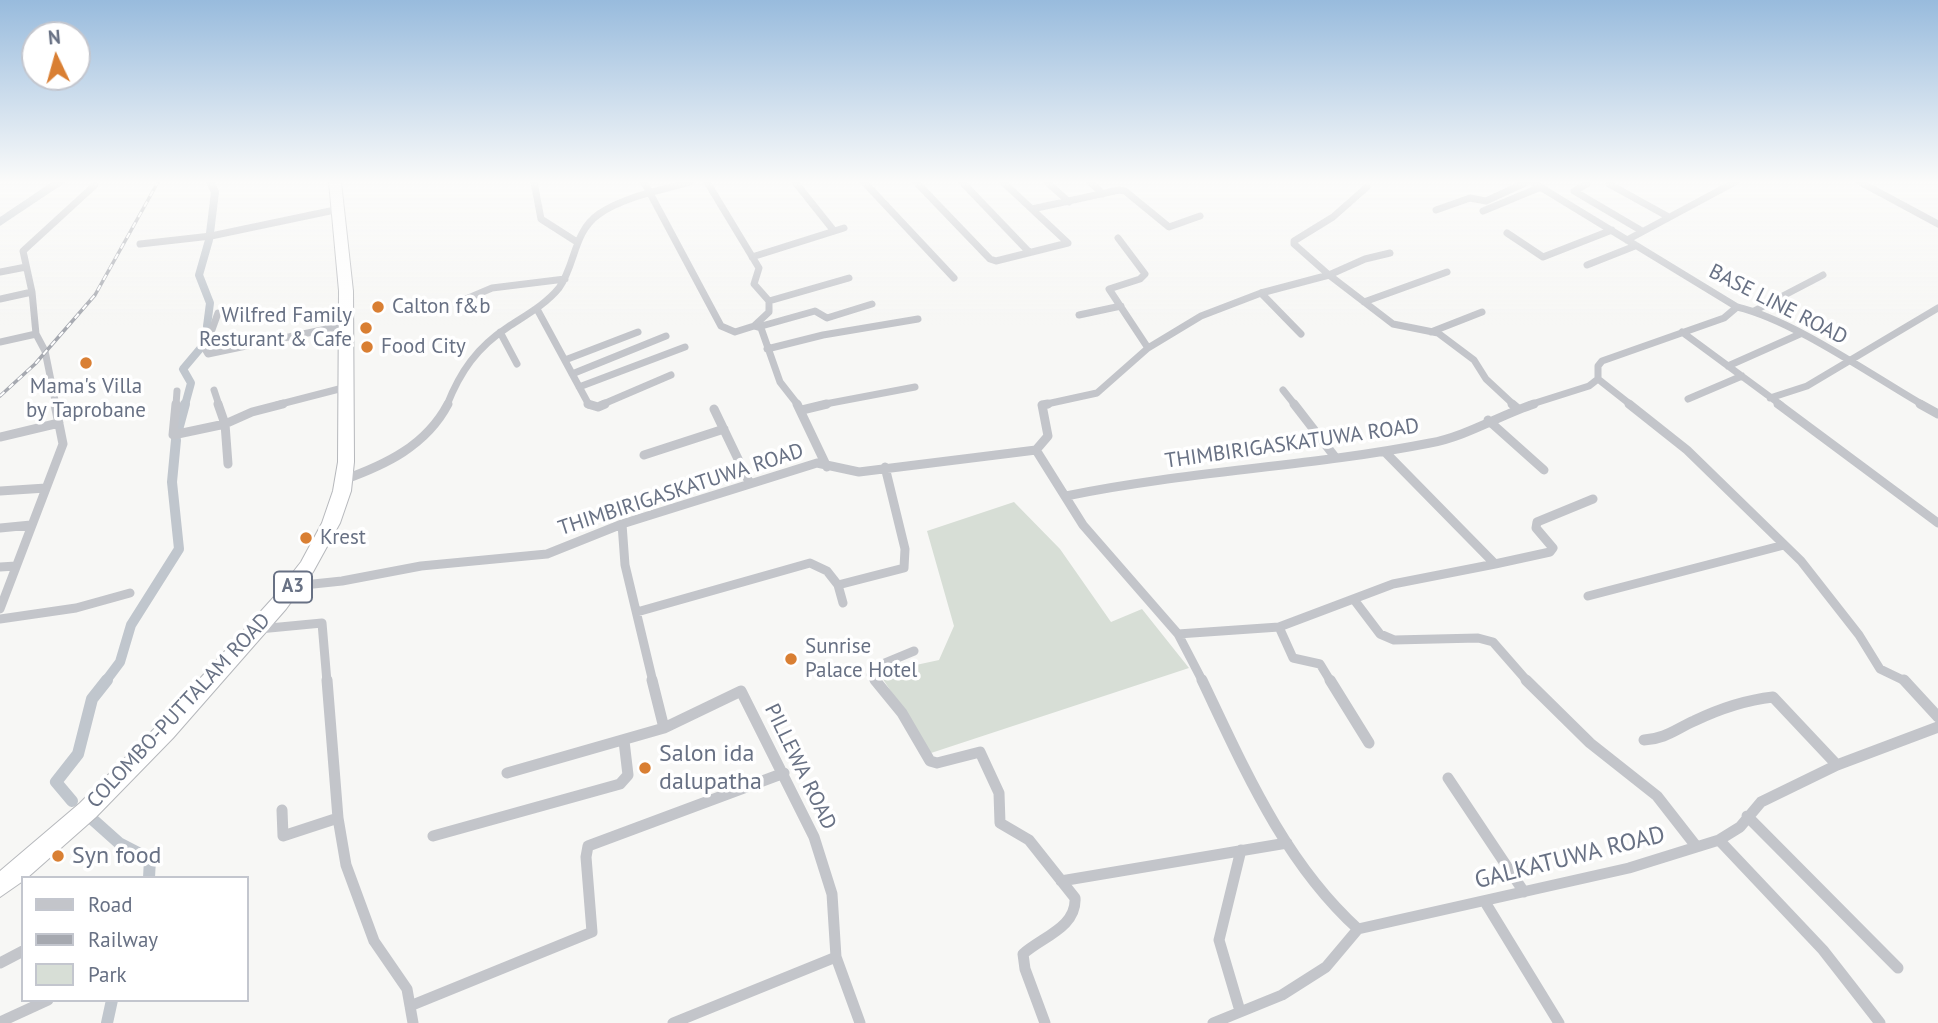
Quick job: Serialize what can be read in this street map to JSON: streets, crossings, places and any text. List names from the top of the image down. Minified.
{"streets":{"highway":["A3","COLOMBO-PUTTALAM ROAD"],"street":["BASE LINE ROAD","THIMBIRIGASKATUWA ROAD","PILLEWA ROAD","GALKATUWA ROAD"]},"crossings":[["BASE LINE ROAD","THIMBIRIGASKATUWA ROAD"],["THIMBIRIGASKATUWA ROAD","COLOMBO-PUTTALAM ROAD"]],"places":["Calton f&b","Wilfred Family Resturant & Cafe","Food City","Mama's Villa by Taprobane","Krest","Sunrise Palace Hotel","Salon ida dalupatha","Syn food"],"legend":["Road","Railway","Park"],"north":"top"}
